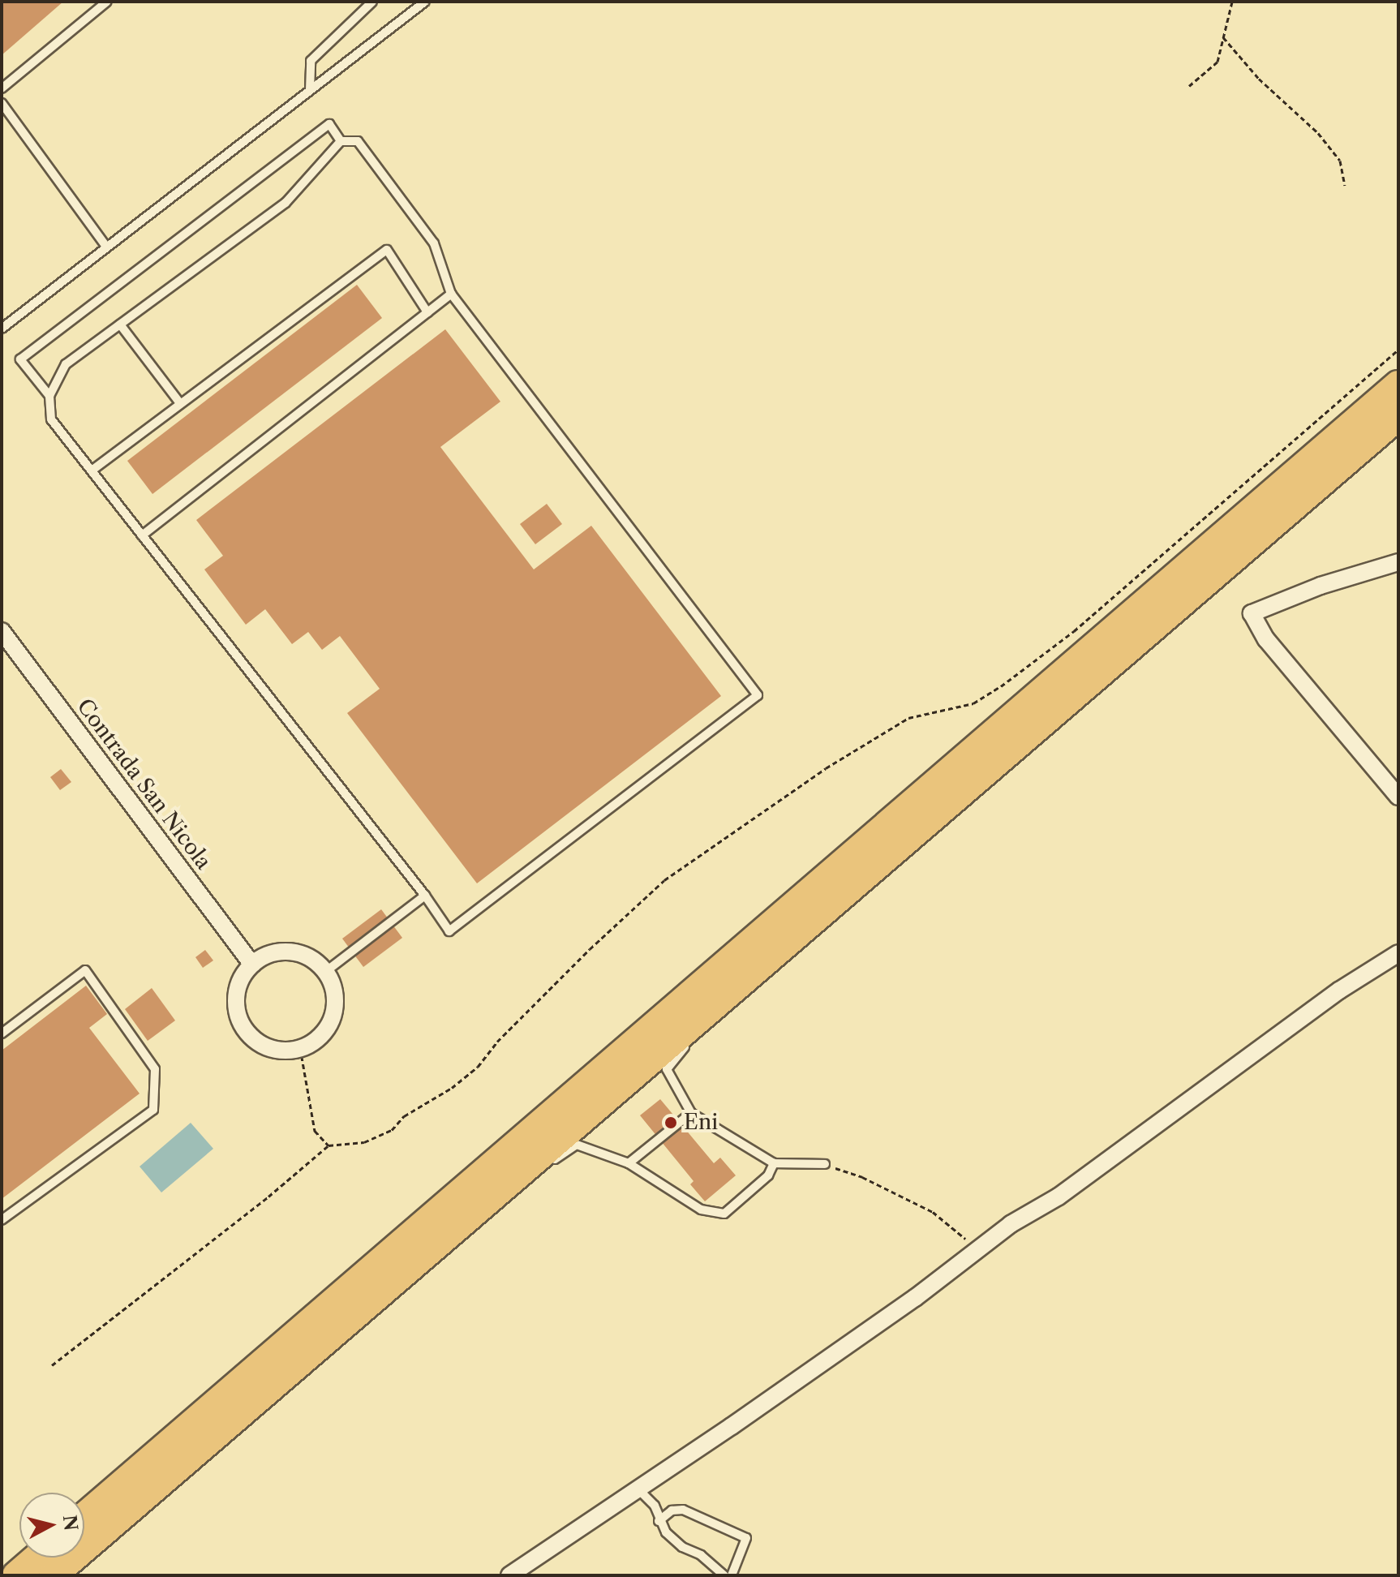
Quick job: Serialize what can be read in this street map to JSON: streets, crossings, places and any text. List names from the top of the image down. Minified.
{"streets":{"street":["Contrada San Nicola"]},"places":["Eni"],"north":"right"}
